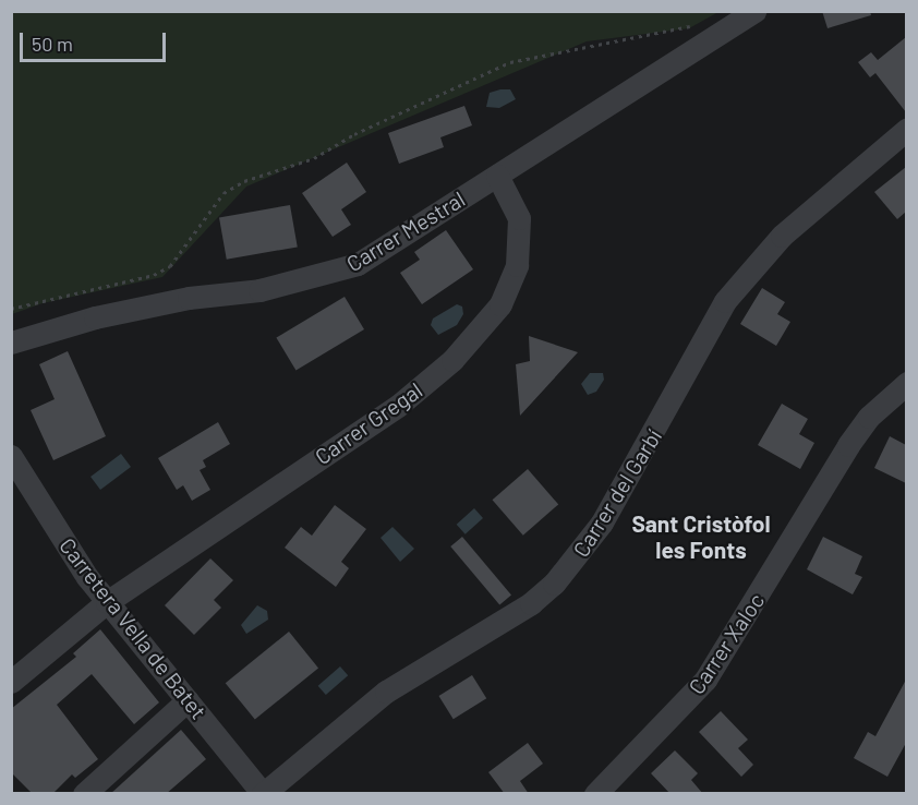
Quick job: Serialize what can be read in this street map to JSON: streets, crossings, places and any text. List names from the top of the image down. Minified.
{"streets":{"street":["Carrer Mestral","Carrer Gregal","Carrer del Garbí","Carretera Vella de Batet","Carrer Xaloc"]},"crossings":[["Carrer Mestral","Carrer Gregal"],["Carrer Gregal","Carretera Vella de Batet"],["Carrer del Garbí","Carretera Vella de Batet"]],"districts":["Sant Cristòfol les Fonts"],"scale_bar":"50 m"}
